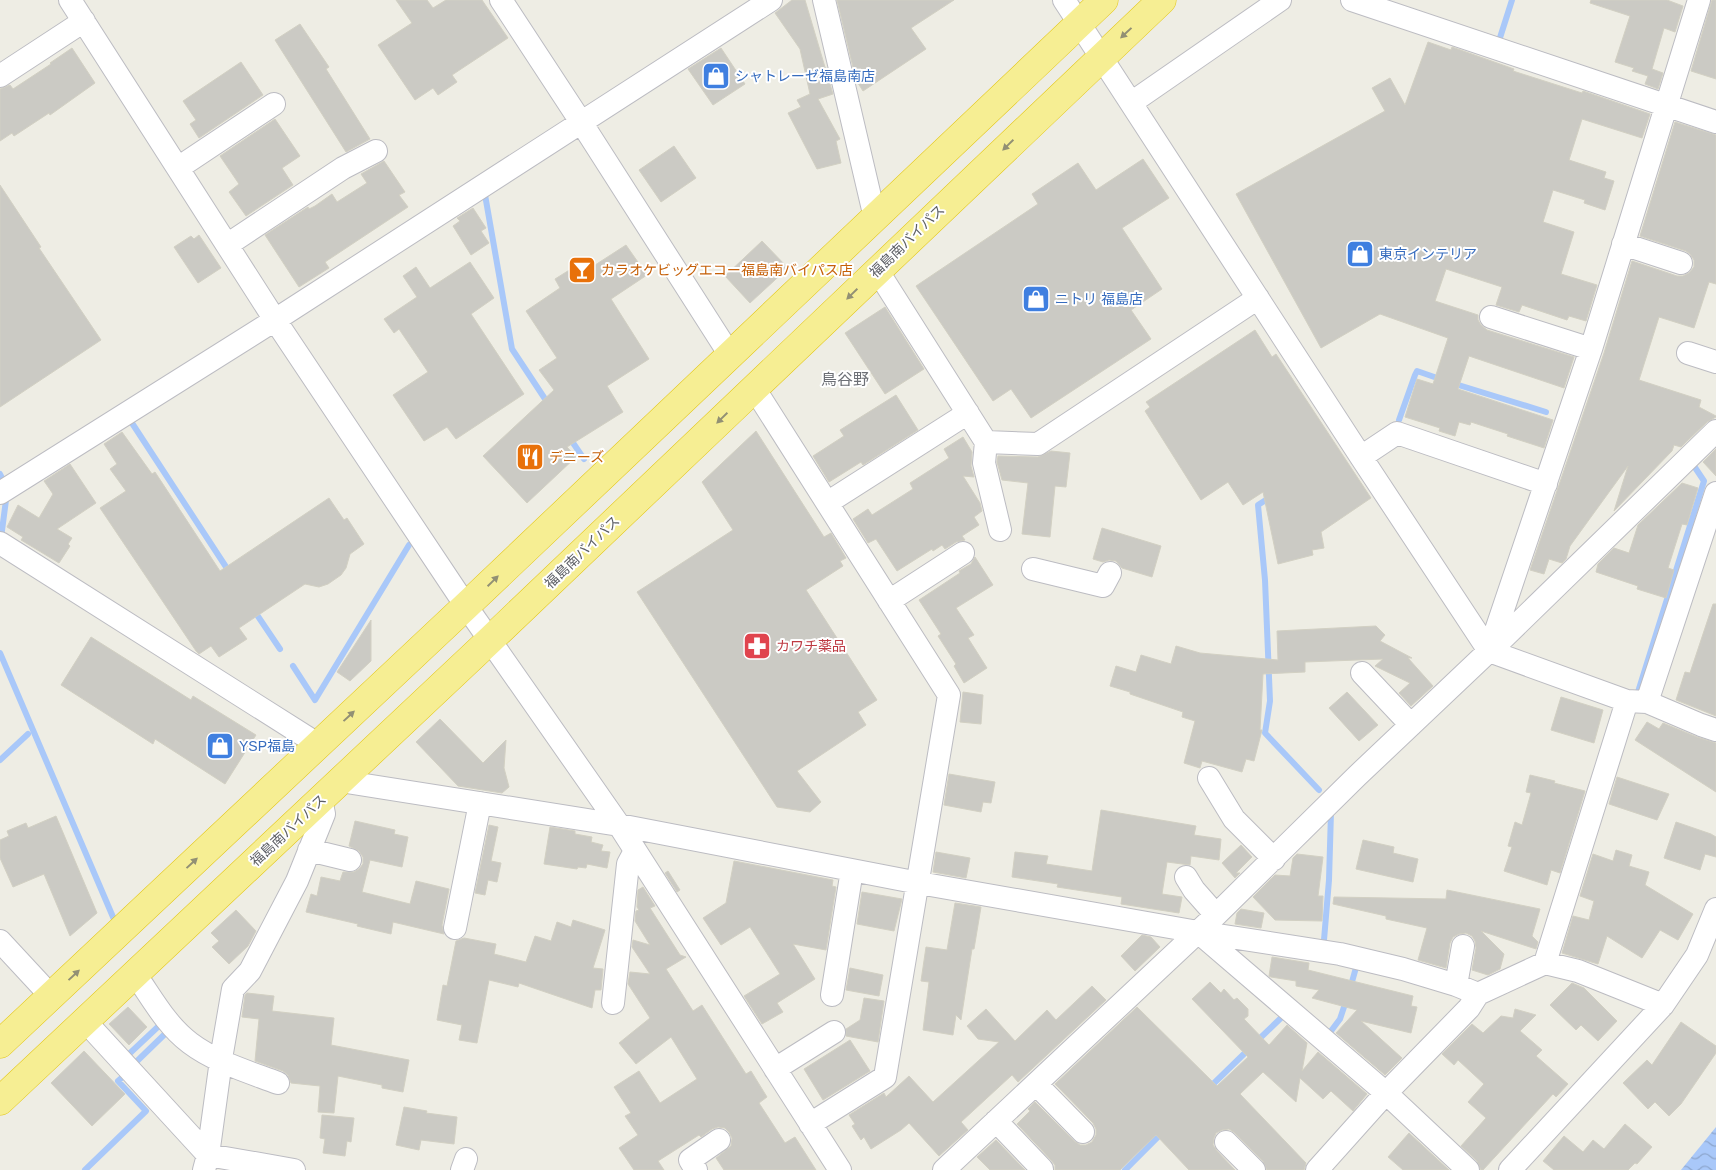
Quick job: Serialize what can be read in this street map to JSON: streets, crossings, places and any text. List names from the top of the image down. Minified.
{"streets":{"highway":["福島南バイパス"]},"districts":["鳥谷野"],"places":{"shop":["シャトレーゼ福島南店","東京インテリア","ニトリ 福島店","YSP福島"],"bar":["カラオケビッグエコー福島南バイパス店"],"restaurant":["デニーズ"],"pharmacy":["カワチ薬品"]}}
